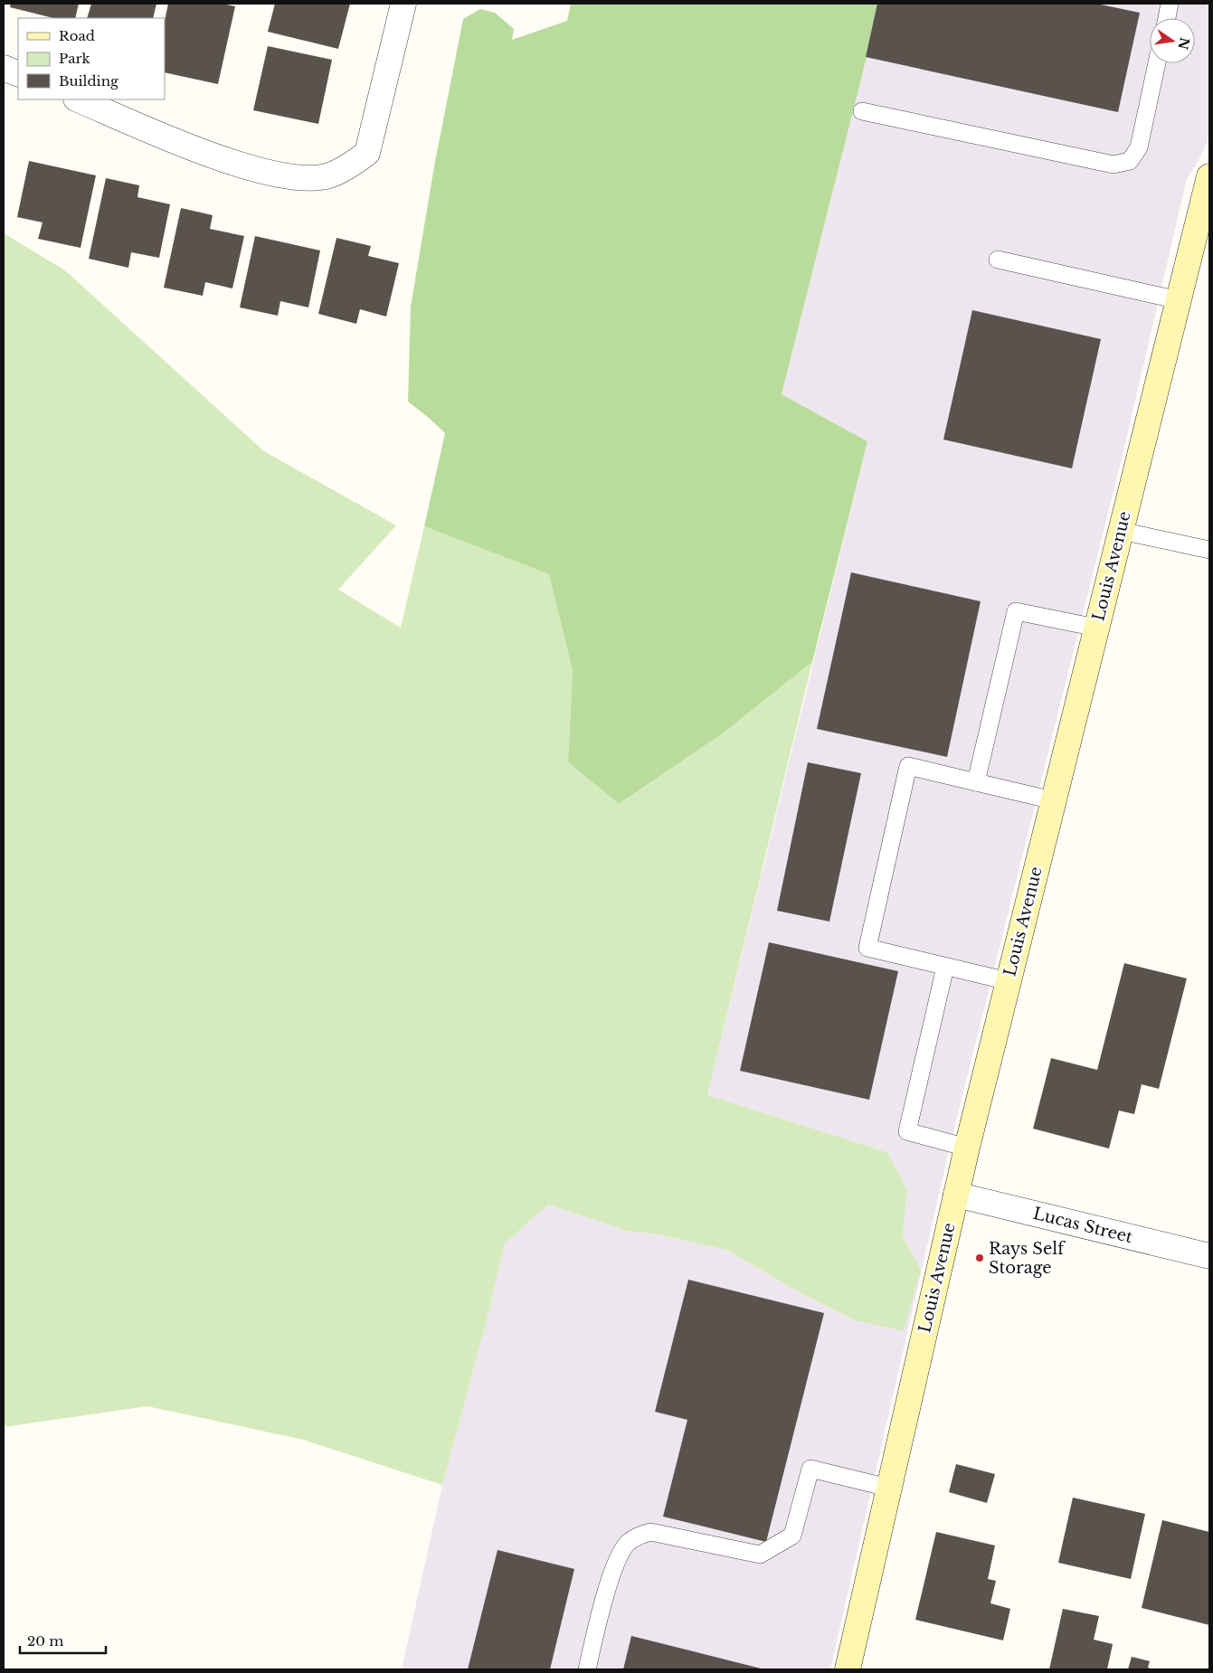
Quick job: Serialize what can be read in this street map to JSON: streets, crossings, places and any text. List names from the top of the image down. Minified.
{"streets":{"street":["Louis Avenue","Lucas Street"]},"crossings":[["Louis Avenue","Lucas Street"]],"places":["Rays Self Storage"],"legend":["Road","Park","Building"],"scale_bar":"20 m","north":"right"}
